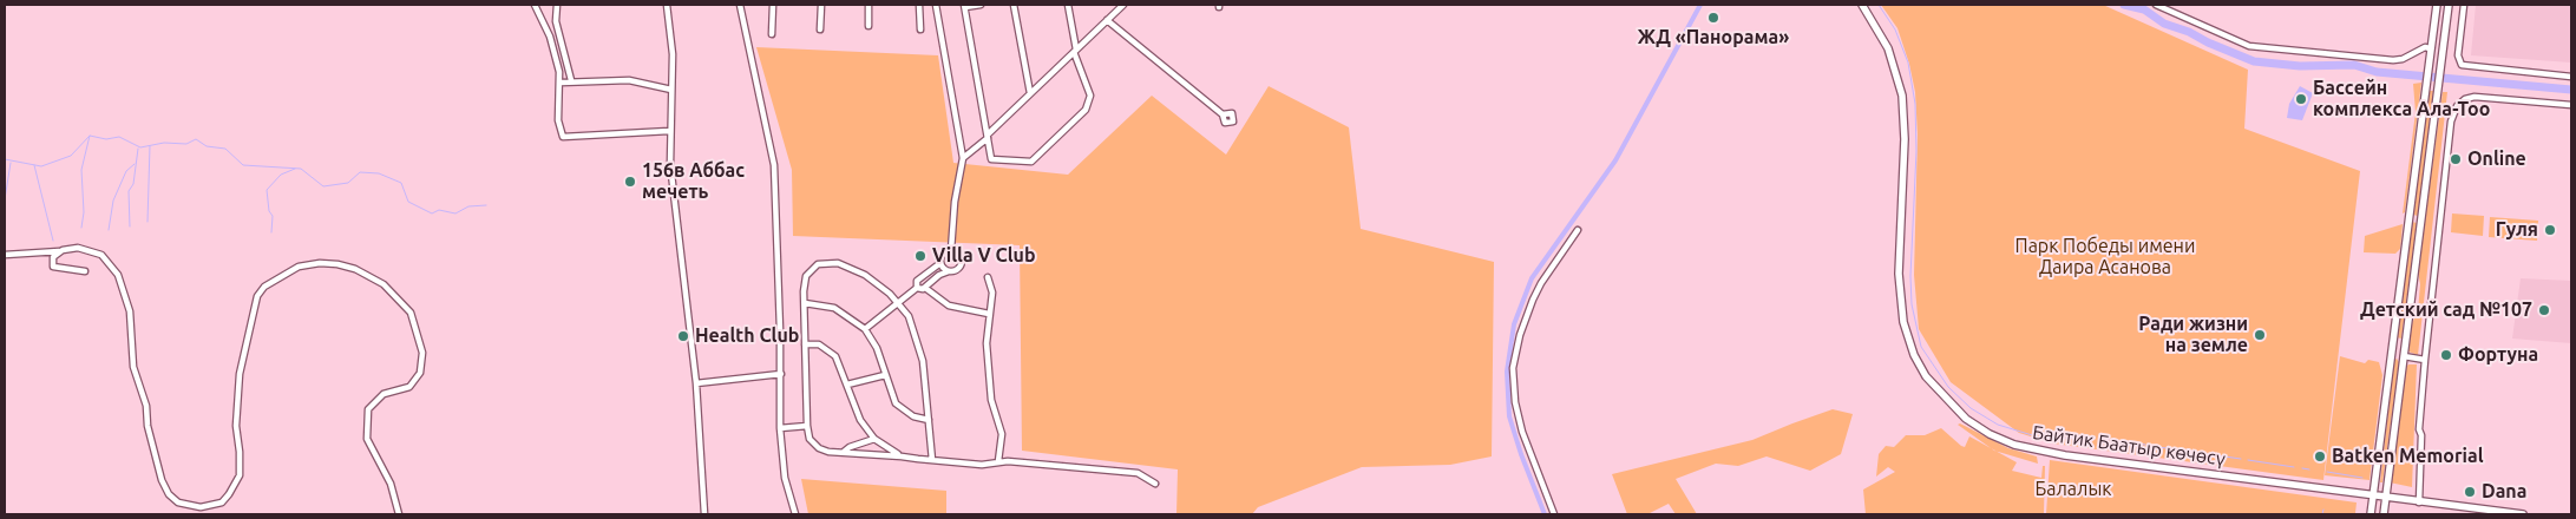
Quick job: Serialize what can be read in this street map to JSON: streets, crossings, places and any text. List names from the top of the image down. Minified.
{"streets":{"main road":["Байтик Баатыр көчөсү"]},"parks":["Парк Победы имени Даира Асанова","Балалык"],"places":["ЖД «Панорама»","Бассейн комплекса Ала-Тоо","Online","156в Аббас мечеть","Гуля","Villa V Club","Детский сад №107","Ради жизни на земле","Health Club","Фортуна","Batken Memorial","Dana"]}
